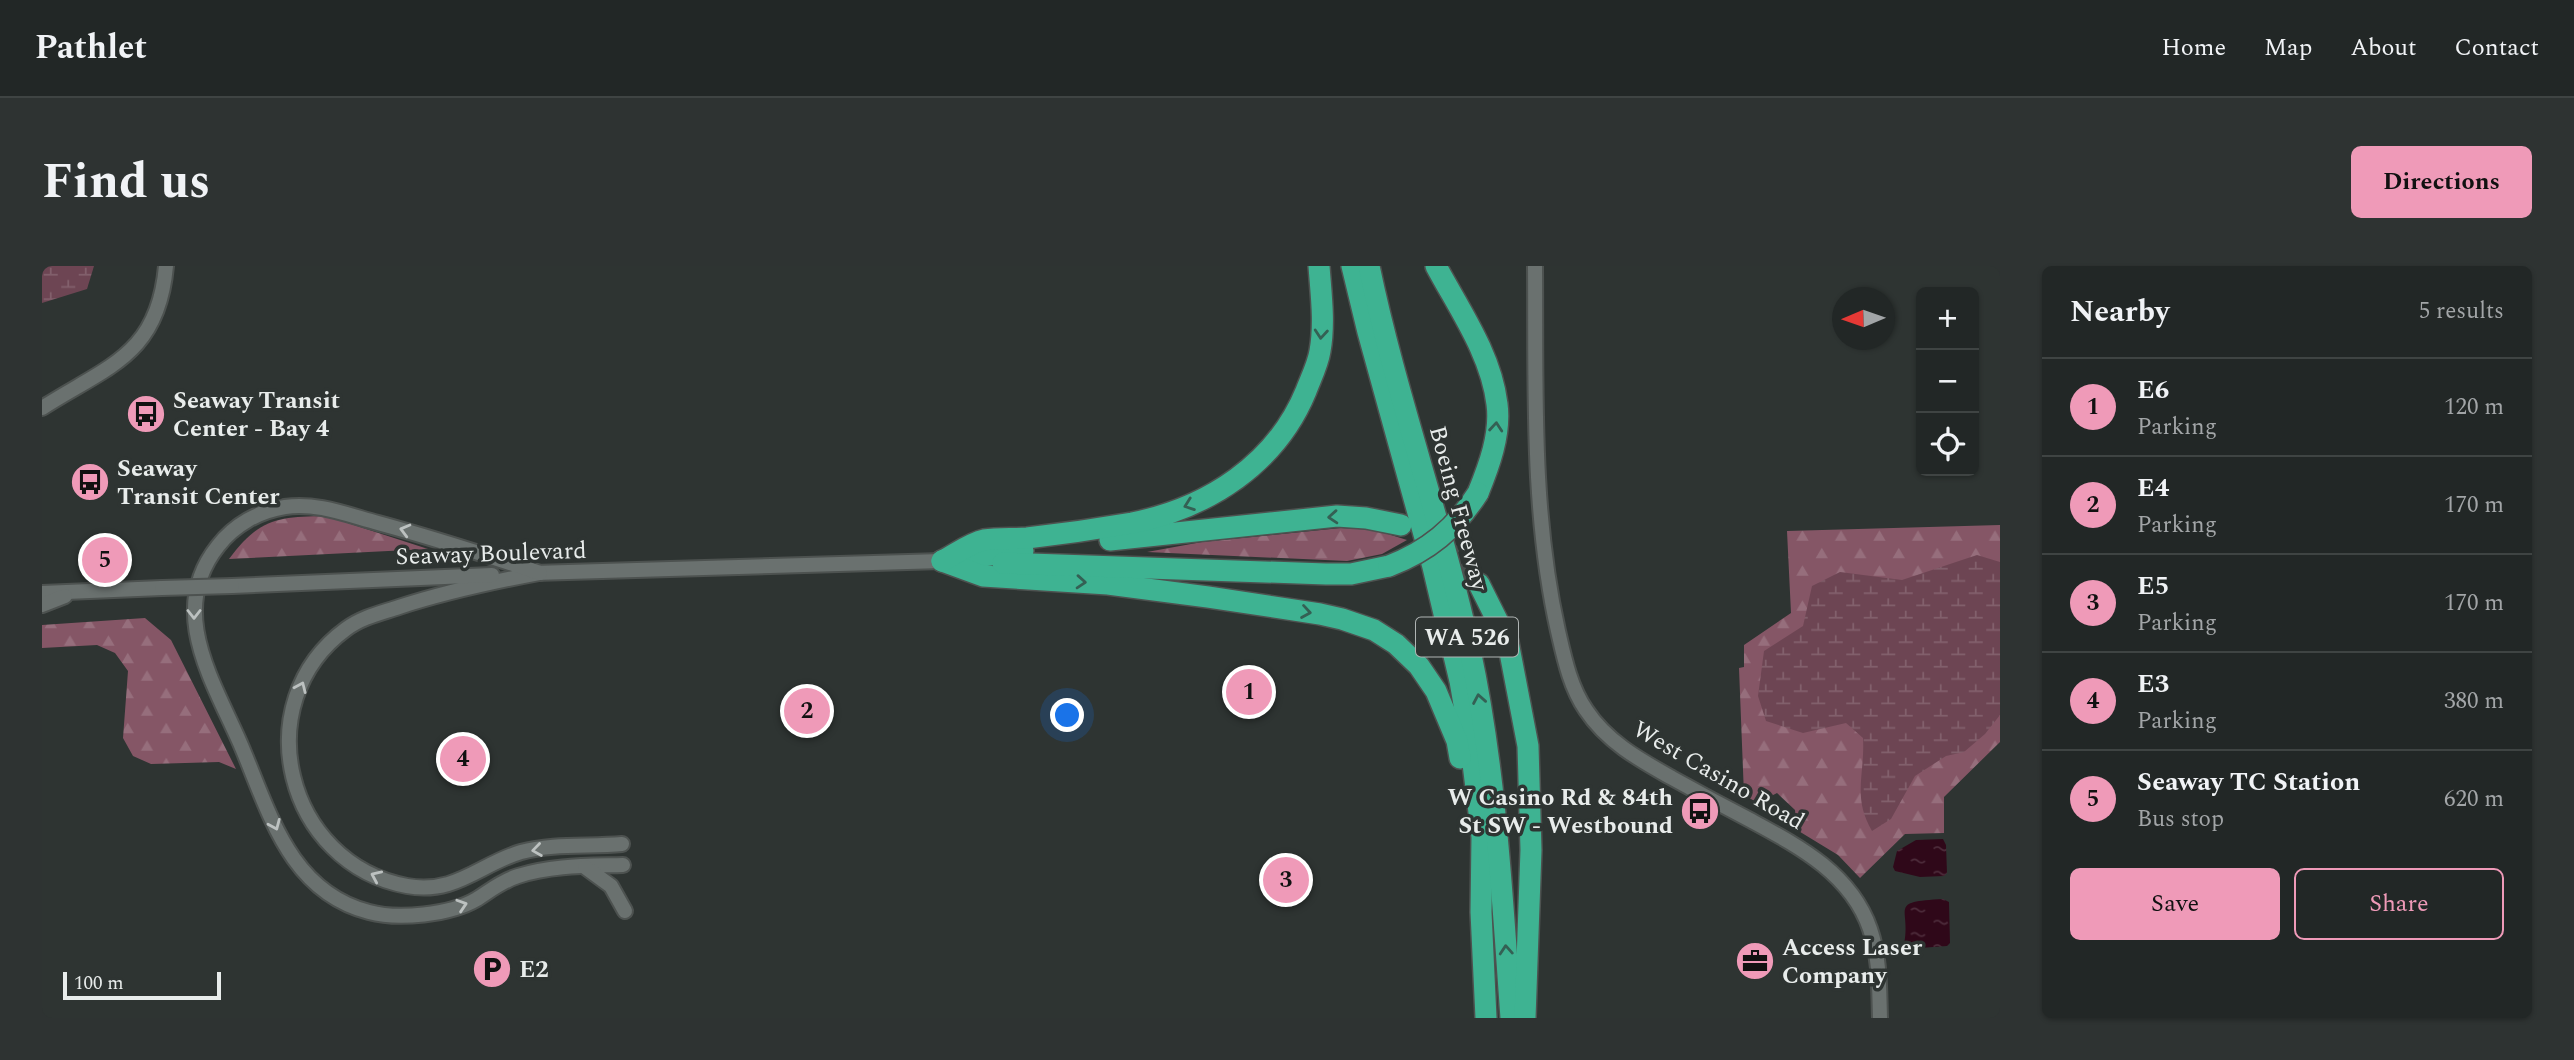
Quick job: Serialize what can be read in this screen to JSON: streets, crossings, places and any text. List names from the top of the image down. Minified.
{"streets":{"highway":["Boeing Freeway","WA 526"],"street":["Seaway Boulevard","West Casino Road"]},"places":{"bus stop":["Seaway Transit Center - Bay 4","Seaway Transit Center","W Casino Rd & 84th St SW - Westbound"],"office":["Access Laser Company"],"parking":["E2"]},"scale_bar":"100 m","north":"left","page":{"header":"Pathlet","nav":["Home","Map","About","Contact"],"title":"Find us","buttons":["Directions",["Save","Share"]],"heading":["Nearby","5 results"],"map_buttons":["+","−"],"list":[{"mark":"1","name":"E6","note":"Parking","value":"120 m"},{"mark":"2","name":"E4","note":"Parking","value":"170 m"},{"mark":"3","name":"E5","note":"Parking","value":"170 m"},{"mark":"4","name":"E3","note":"Parking","value":"380 m"},{"mark":"5","name":"Seaway TC Station","note":"Bus stop","value":"620 m"}],"pins":["5","1","2","4","3"],"scale":"100 m"}}
